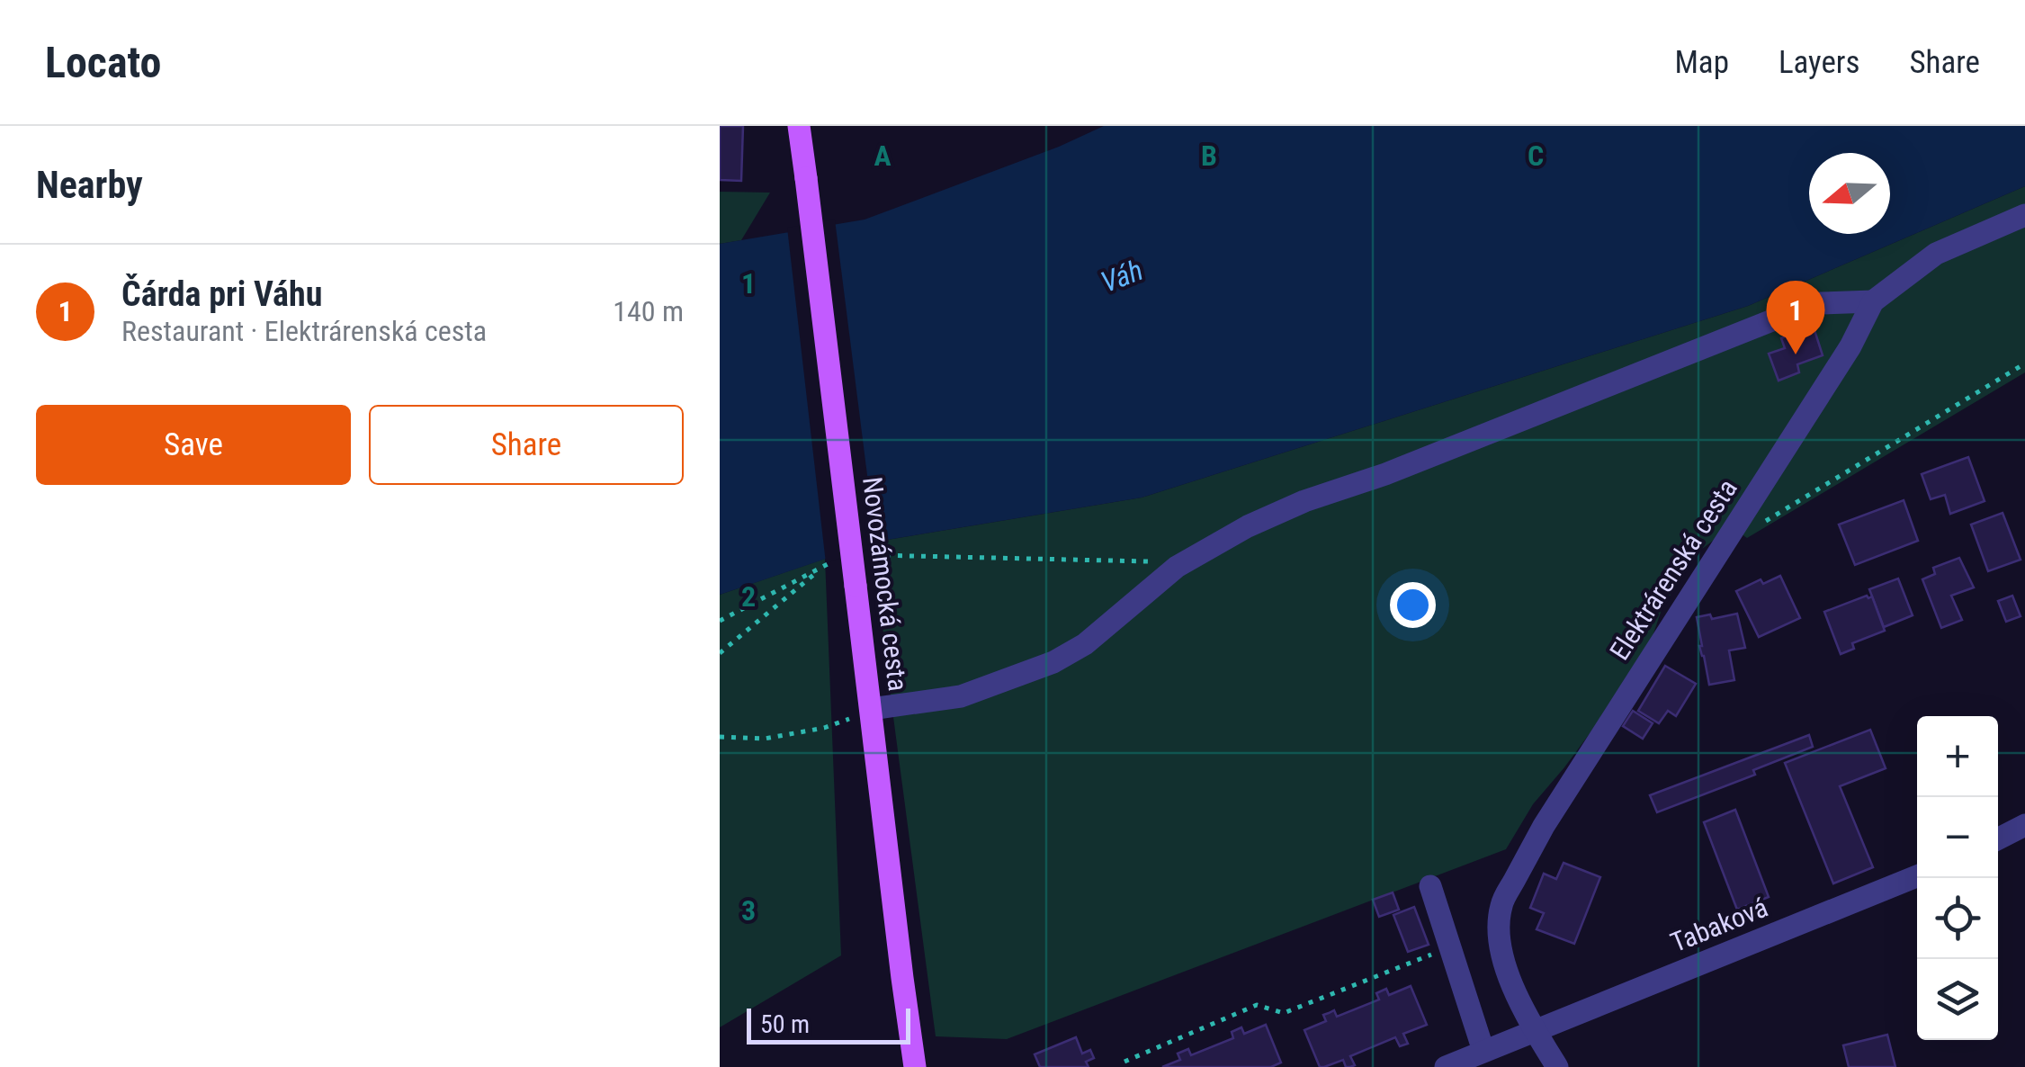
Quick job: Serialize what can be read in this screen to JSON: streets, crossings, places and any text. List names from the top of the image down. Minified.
{"streets":{"main road":["Novozámocká cesta"],"street":["Elektrárenská cesta","Tabaková"]},"crossings":[["Elektrárenská cesta","Tabaková"]],"water":["Váh"],"scale_bar":"50 m","north":"left","page":{"header":"Locato","nav":["Map","Layers","Share"],"heading":"Nearby","list":[{"mark":"1","name":"Čárda pri Váhu","note":"Restaurant · Elektrárenská cesta","value":"140 m"}],"pins":"1","buttons":["Save","Share"],"map_buttons":["+","−"],"scale":"50 m"},"grid":{"columns":["A","B","C"],"rows":["1","2","3"]}}
